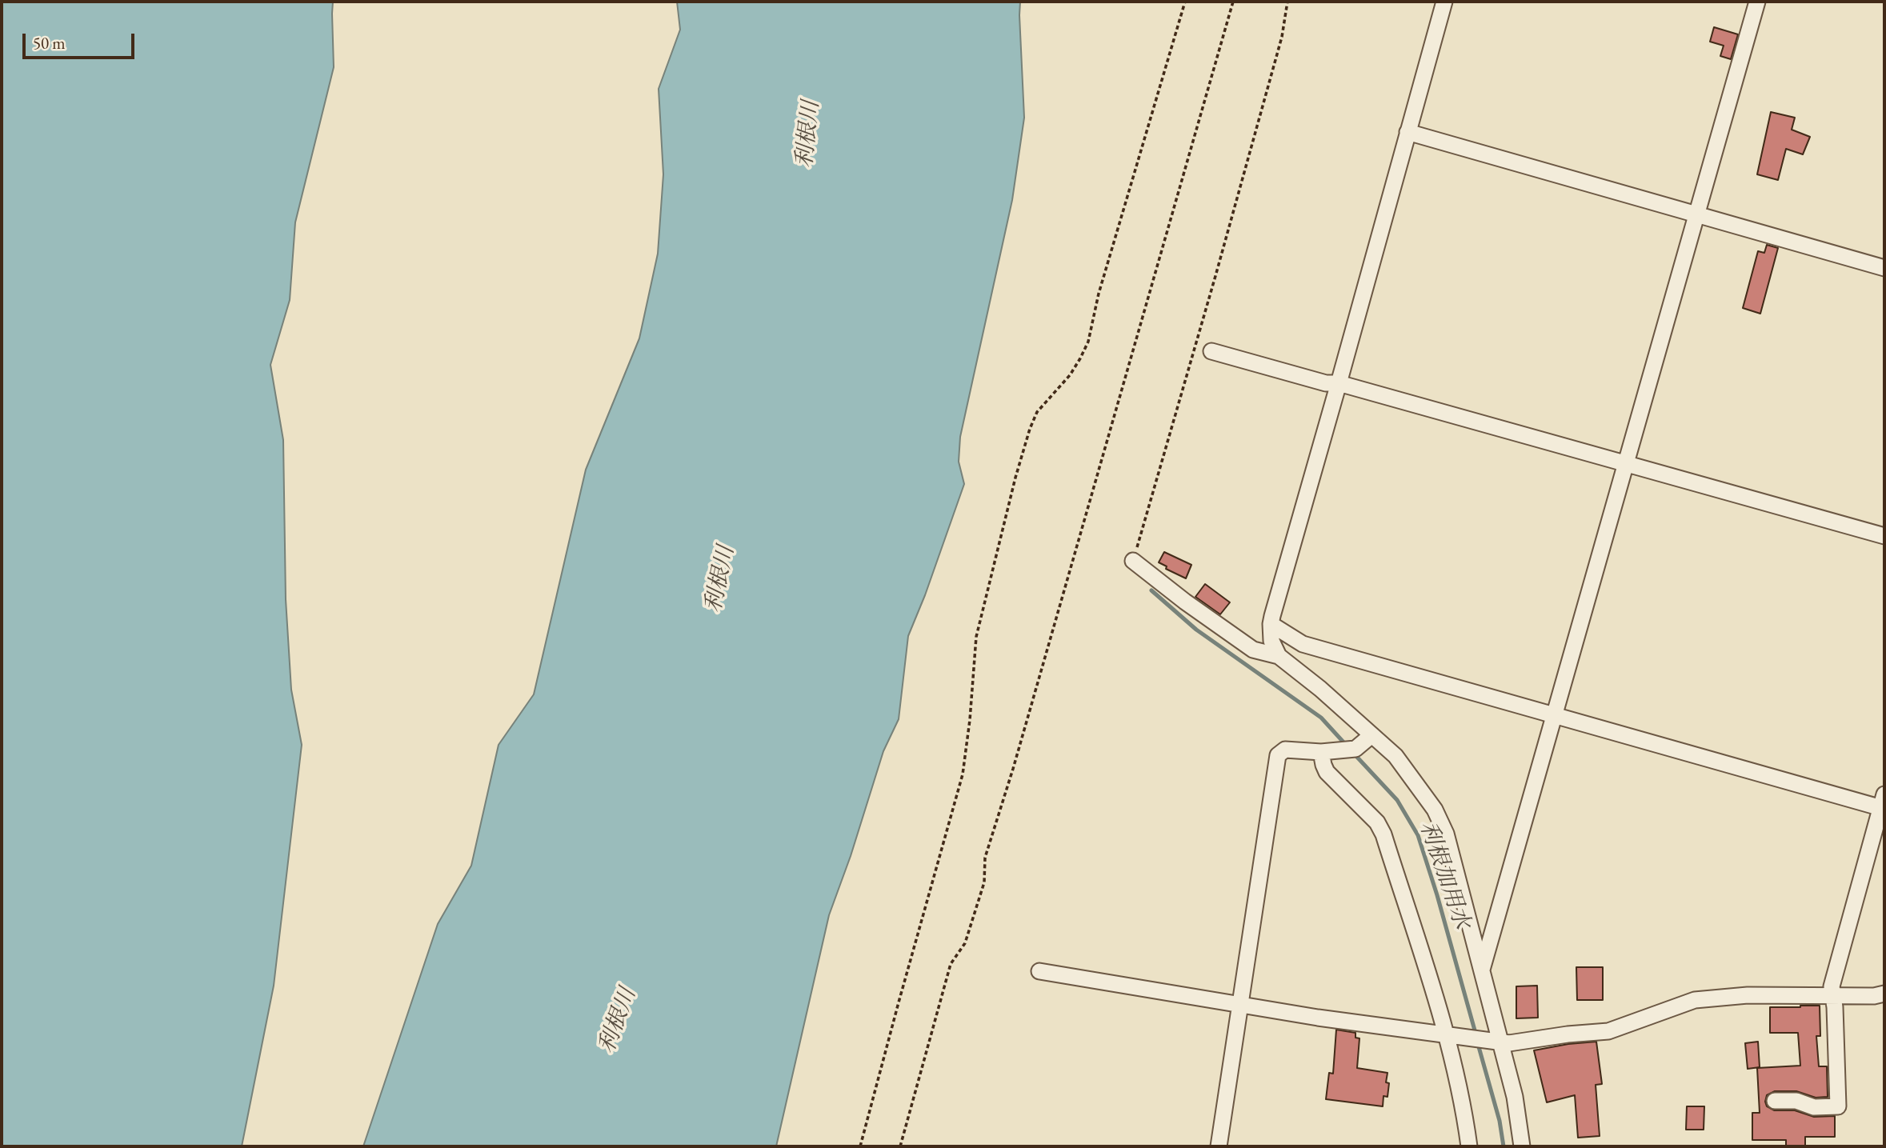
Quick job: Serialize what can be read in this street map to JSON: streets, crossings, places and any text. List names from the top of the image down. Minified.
{"water":["利根川","利根加用水"],"scale_bar":"50 m"}
